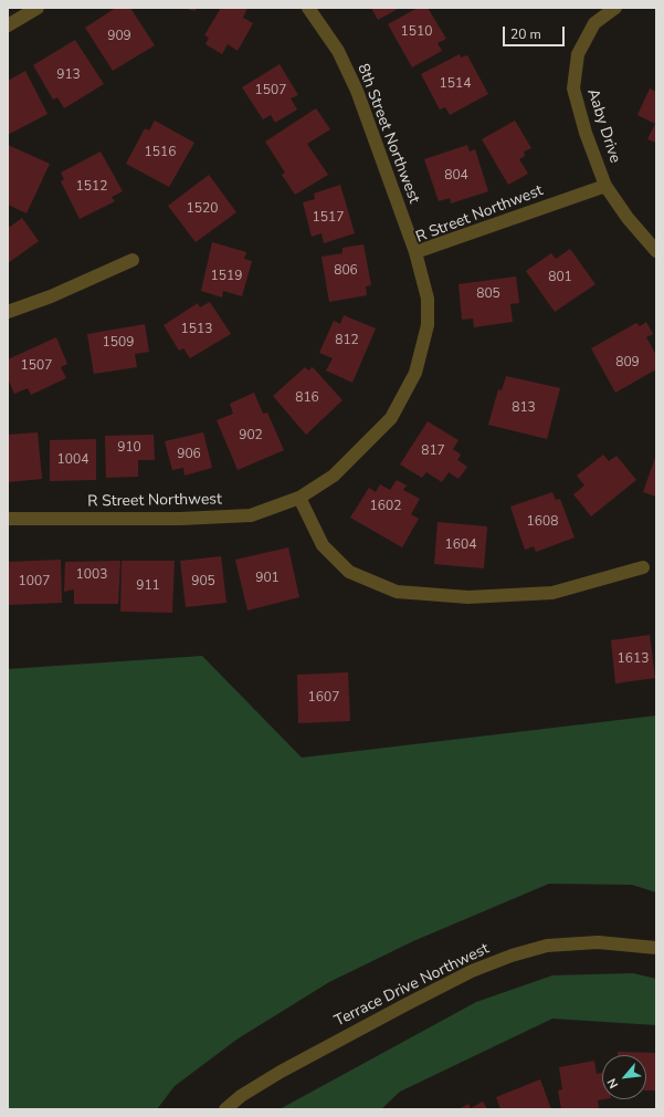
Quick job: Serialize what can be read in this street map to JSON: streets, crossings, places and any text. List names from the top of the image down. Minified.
{"streets":{"street":["Aaby Drive","8th Street Northwest","R Street Northwest","Terrace Drive Northwest"]},"crossings":[["Aaby Drive","R Street Northwest"],["8th Street Northwest","R Street Northwest"]],"house_numbers":["1510","909","913","1514","1507","1516","804","1512","1520","1517","806","1519","801","805","1513","812","1509","809","1507","816","813","902","910","817","906","1004","1602","1608","1604","1003","901","1007","905","911","1613","1607"],"scale_bar":"20 m","north":"bottom left"}
